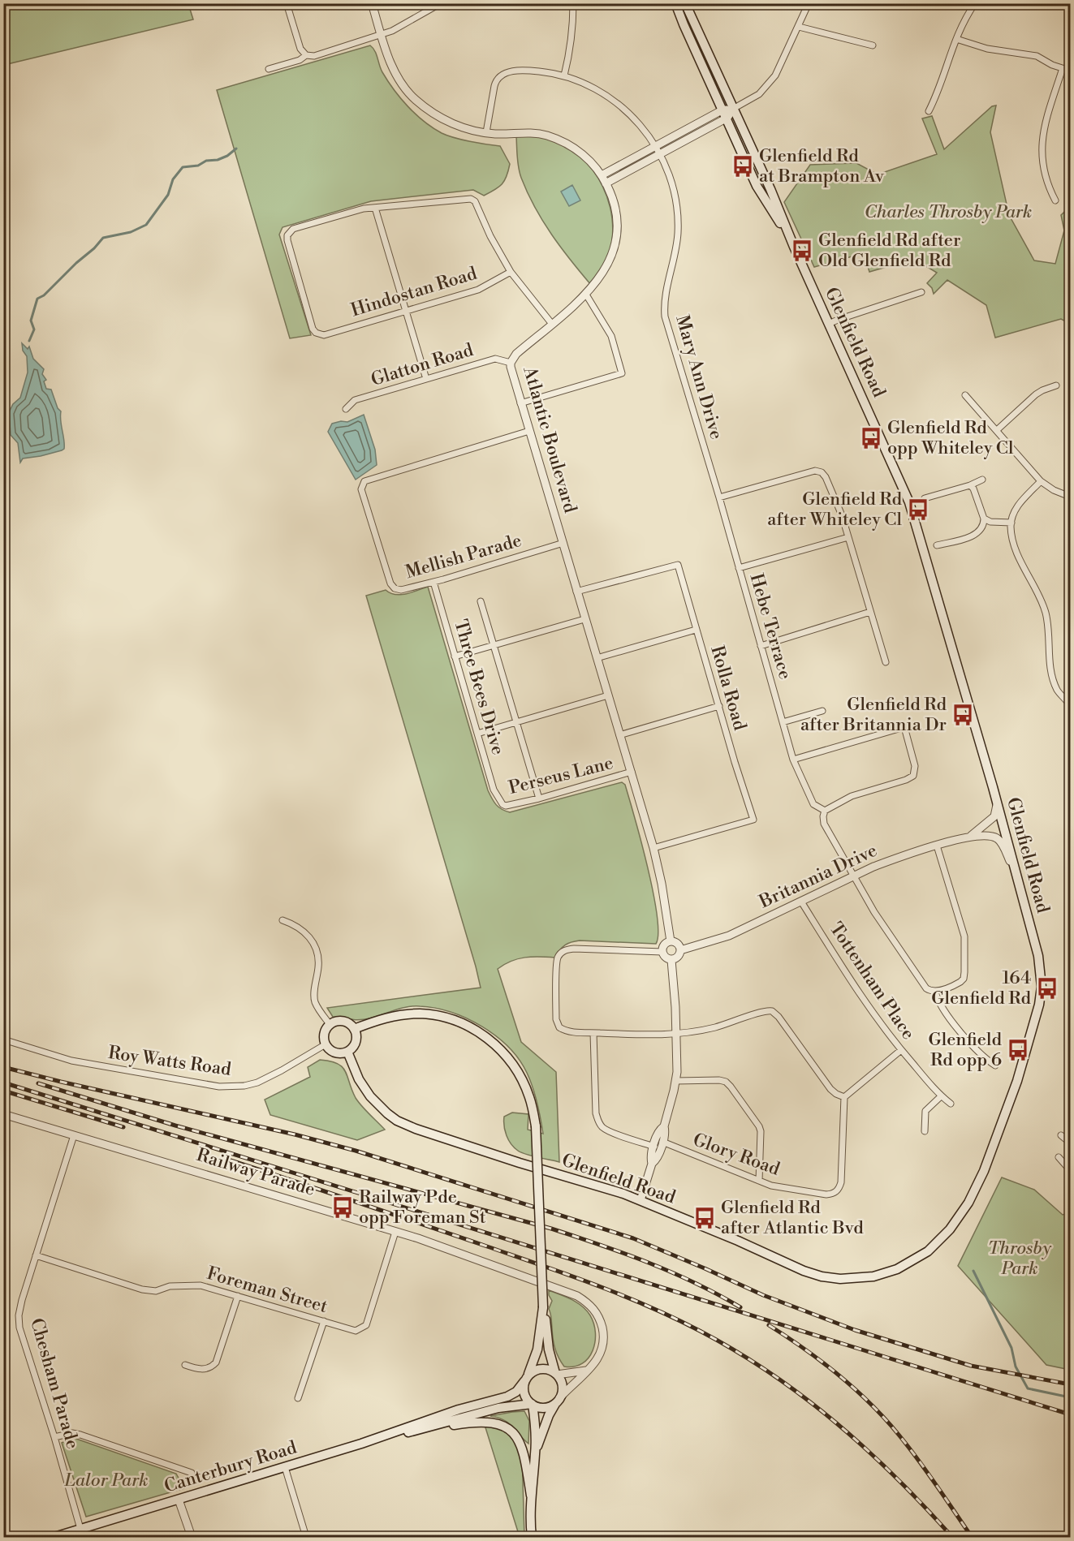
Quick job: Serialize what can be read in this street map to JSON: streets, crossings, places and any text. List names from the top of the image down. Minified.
{"streets":{"main road":["Glenfield Road","Canterbury Road"],"street":["Hindostan Road","Glatton Road","Mary Ann Drive","Atlantic Boulevard","Mellish Parade","Hebe Terrace","Three Bees Drive","Rolla Road","Perseus Lane","Britannia Drive","Tottenham Place","Roy Watts Road","Glory Road","Railway Parade","Foreman Street","Chesham Parade"]},"crossings":[["Glenfield Road","Britannia Drive"],["Glenfield Road","Roy Watts Road"],["Glenfield Road","Railway Parade"],["Glenfield Road","Canterbury Road"],["Glatton Road","Atlantic Boulevard"],["Mary Ann Drive","Atlantic Boulevard"],["Mary Ann Drive","Hebe Terrace"],["Atlantic Boulevard","Mellish Parade"],["Atlantic Boulevard","Rolla Road"],["Atlantic Boulevard","Perseus Lane"],["Atlantic Boulevard","Britannia Drive"],["Mellish Parade","Three Bees Drive"],["Three Bees Drive","Perseus Lane"],["Britannia Drive","Tottenham Place"],["Railway Parade","Foreman Street"],["Railway Parade","Chesham Parade"],["Railway Parade","Canterbury Road"],["Foreman Street","Chesham Parade"],["Chesham Parade","Canterbury Road"]],"parks":["Charles Throsby Park","Throsby Park","Lalor Park"],"places":{"bus stop":["Glenfield Rd at Brampton Av","Glenfield Rd after Old Glenfield Rd","Glenfield Rd opp Whiteley Cl","Glenfield Rd after Whiteley Cl","Glenfield Rd after Britannia Dr","164 Glenfield Rd","Glenfield Rd opp 6","Railway Pde opp Foreman St","Glenfield Rd after Atlantic Bvd"]}}
